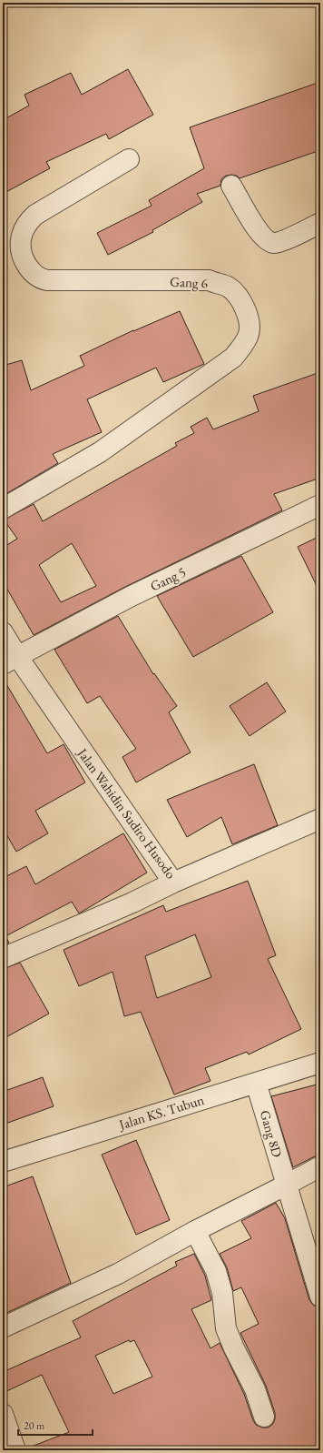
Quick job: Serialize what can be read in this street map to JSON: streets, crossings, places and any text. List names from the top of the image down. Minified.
{"streets":{"street":["Gang 6","Gang 5","Jalan Wahidin Sudiro Husodo","Jalan KS. Tubun","Gang 8D"]},"crossings":[["Gang 5","Jalan Wahidin Sudiro Husodo"],["Jalan KS. Tubun","Gang 8D"]],"scale_bar":"20 m"}
